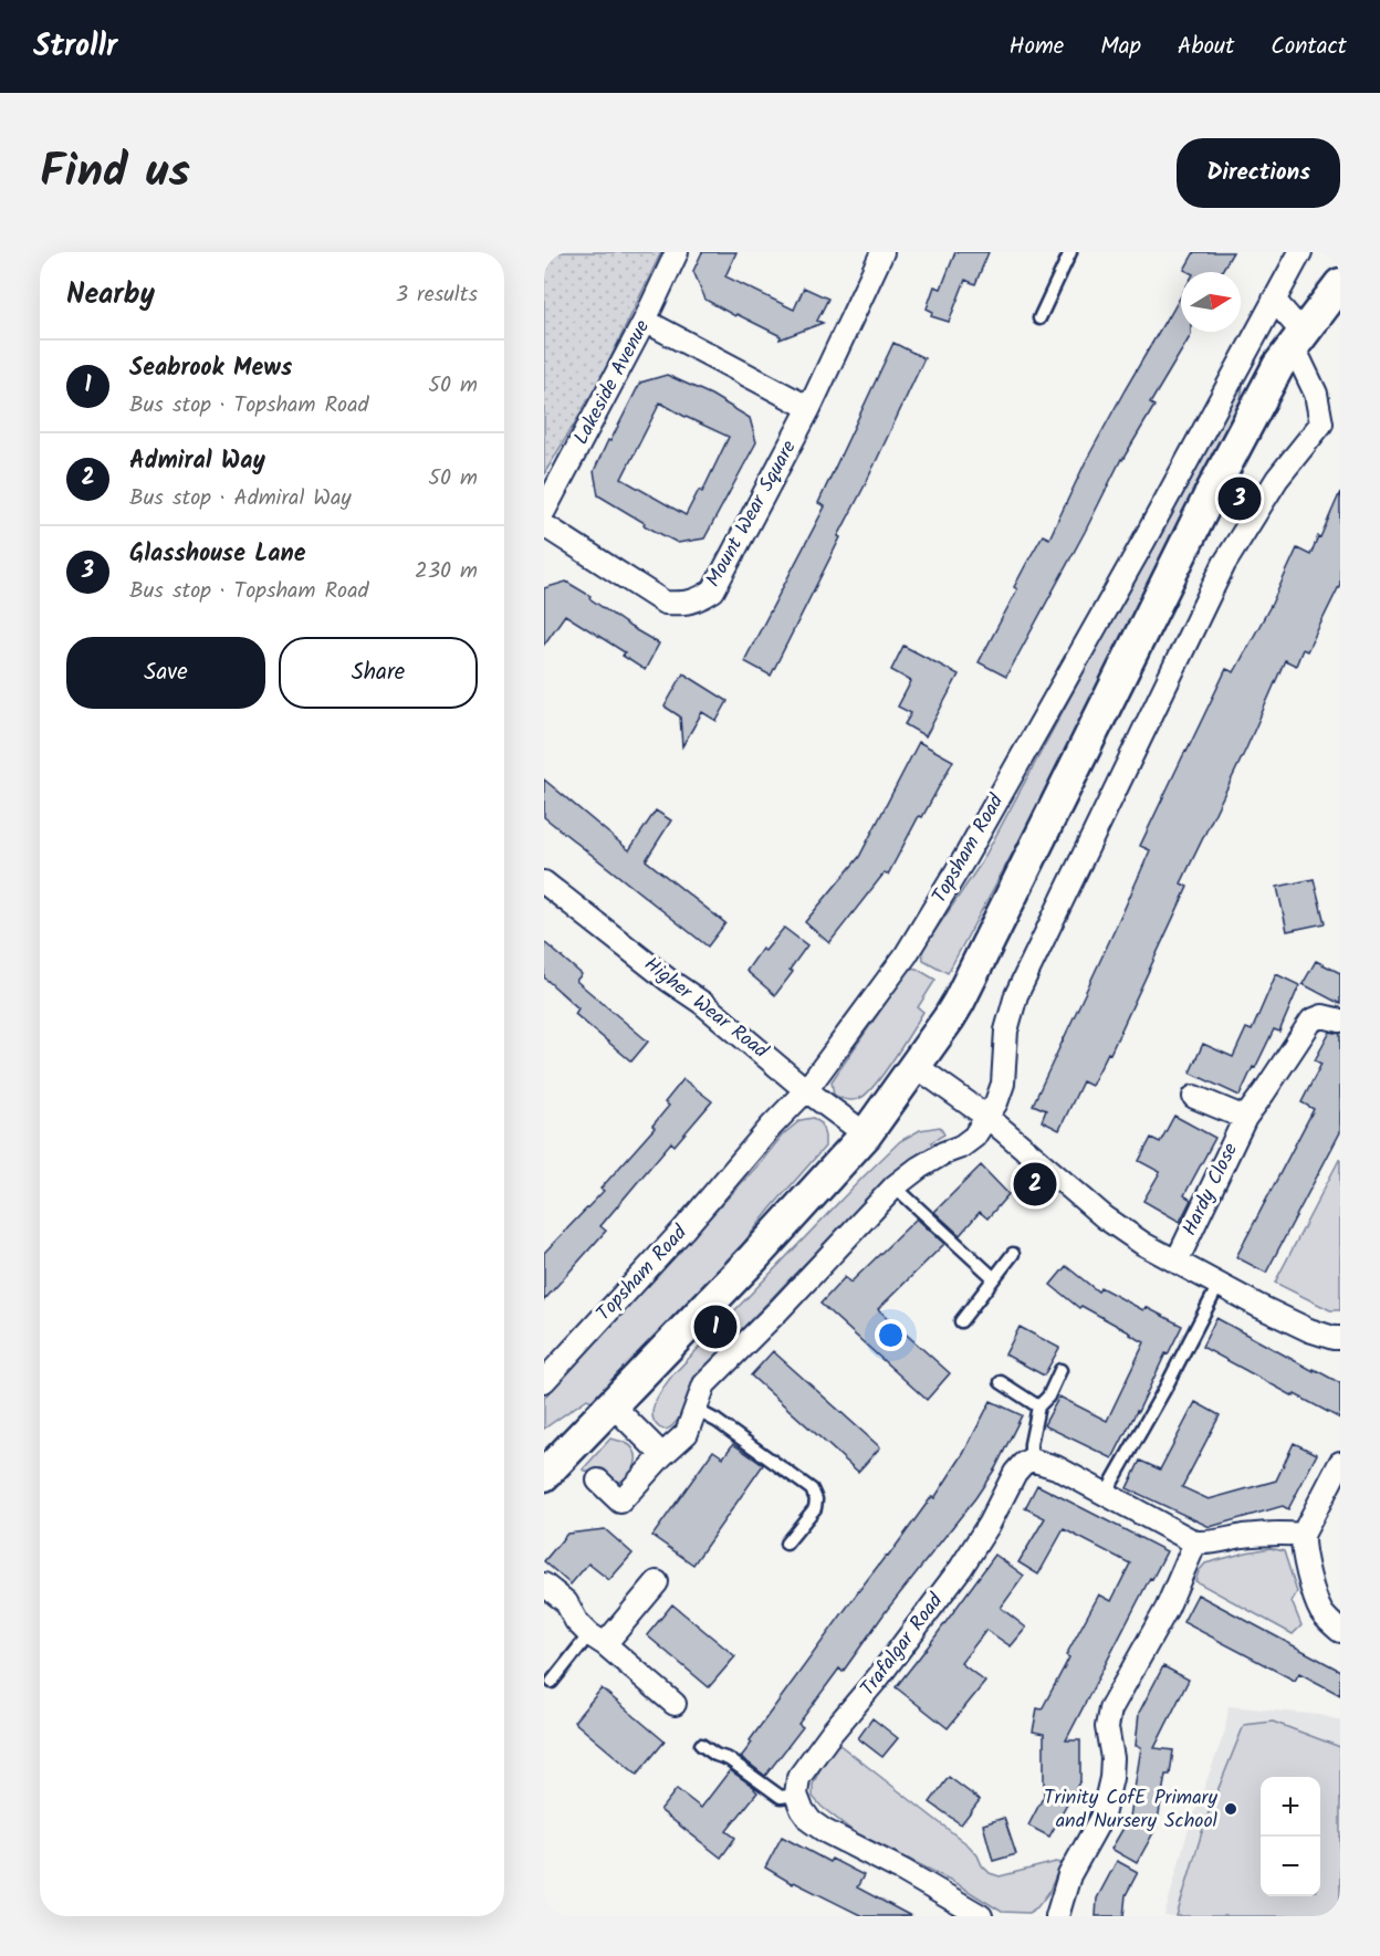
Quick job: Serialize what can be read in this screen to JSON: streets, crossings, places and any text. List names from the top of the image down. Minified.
{"streets":{"street":["Lakeside Avenue","Mount Wear Square","Topsham Road","Higher Wear Road","Hardy Close","Trafalgar Road"]},"crossings":[["Topsham Road","Higher Wear Road"]],"places":["Trinity CofE Primary and Nursery School"],"north":"right","page":{"header":"Strollr","nav":["Home","Map","About","Contact"],"title":"Find us","buttons":["Directions",["Save","Share"]],"heading":["Nearby","3 results"],"list":[{"mark":"1","name":"Seabrook Mews","note":"Bus stop · Topsham Road","value":"50 m"},{"mark":"2","name":"Admiral Way","note":"Bus stop · Admiral Way","value":"50 m"},{"mark":"3","name":"Glasshouse Lane","note":"Bus stop · Topsham Road","value":"230 m"}],"pins":["3","2","1"],"map_buttons":["+","−"]}}
